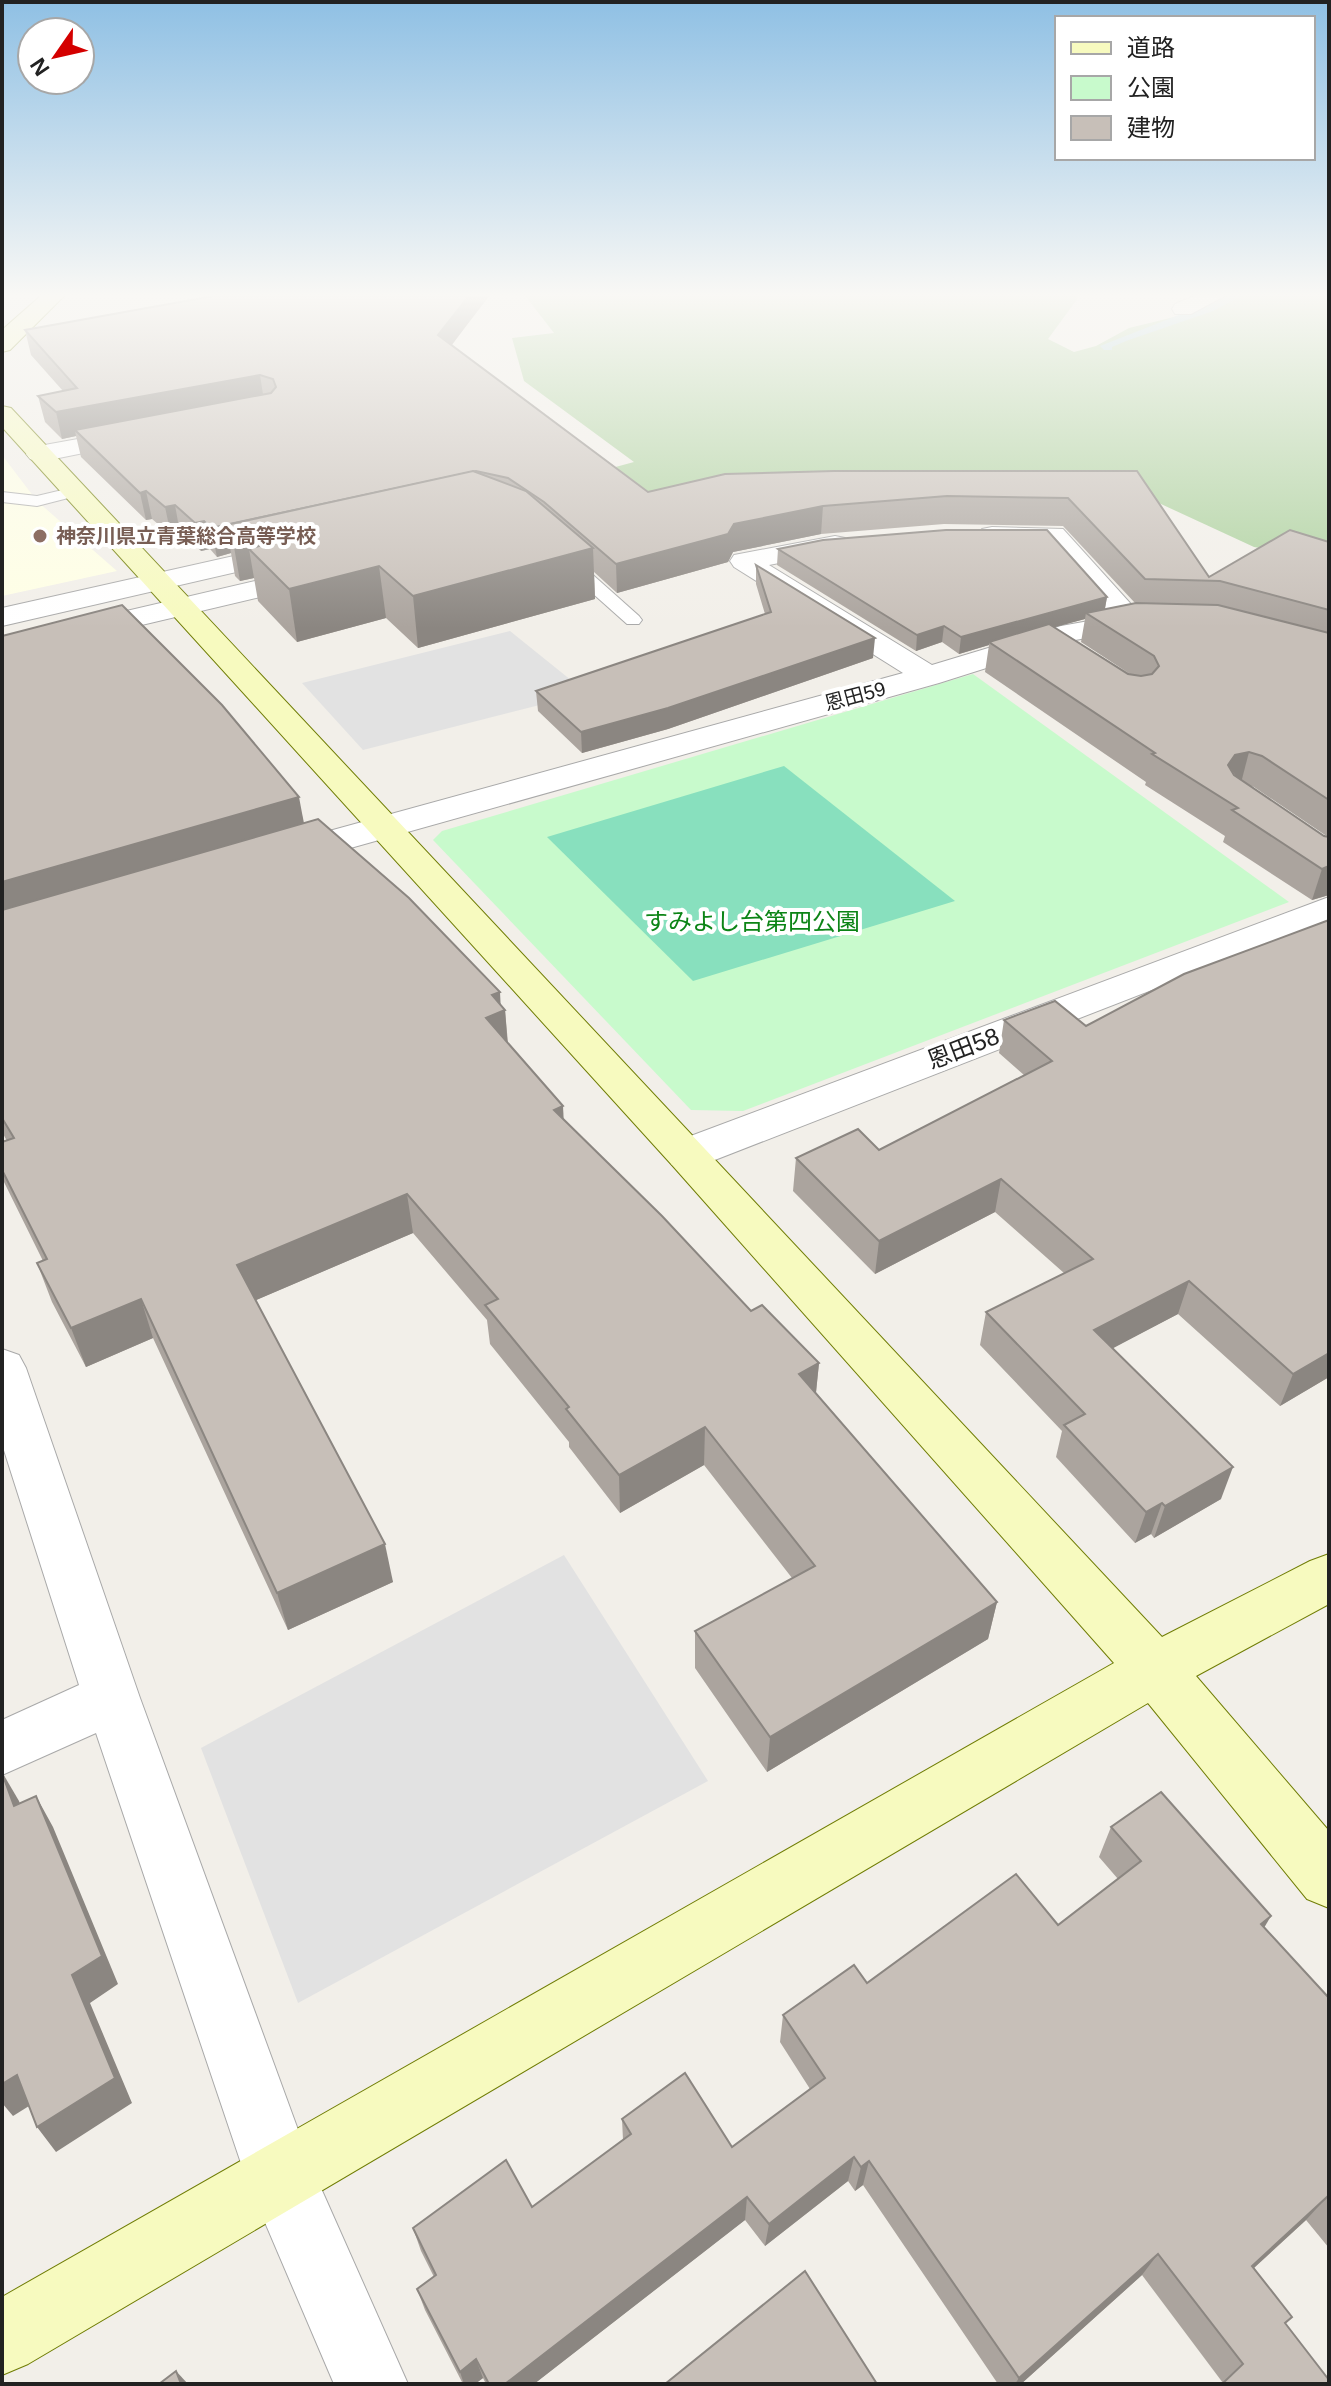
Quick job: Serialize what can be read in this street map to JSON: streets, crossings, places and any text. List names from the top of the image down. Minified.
{"streets":{"street":["恩田59","恩田58"]},"parks":["すみよし台第四公園"],"places":["神奈川県立青葉総合高等学校"],"legend":["道路","公園","建物"],"north":"bottom left"}
